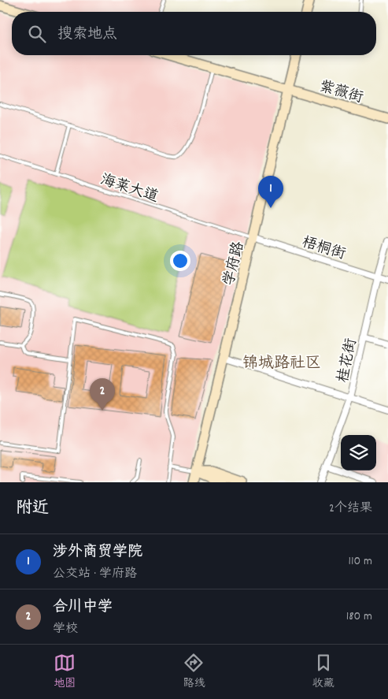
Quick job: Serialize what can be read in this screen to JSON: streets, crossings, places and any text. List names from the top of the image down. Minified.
{"streets":{"main road":["紫薇街","学府路"],"street":["梧桐街","桂花街"],"lane":["海莱大道"]},"crossings":[["紫薇街","学府路"],["海莱大道","梧桐街"],["海莱大道","学府路"],["梧桐街","学府路"],["梧桐街","桂花街"]],"districts":["锦城路社区"],"page":{"search":"搜索地点","pins":["1","2"],"heading":["附近","2个结果"],"list":[{"mark":"1","name":"涉外商贸学院","note":"公交站 · 学府路","value":"110 m"},{"mark":"2","name":"合川中学","note":"学校","value":"180 m"}],"nav":["地图","路线","收藏"]}}
